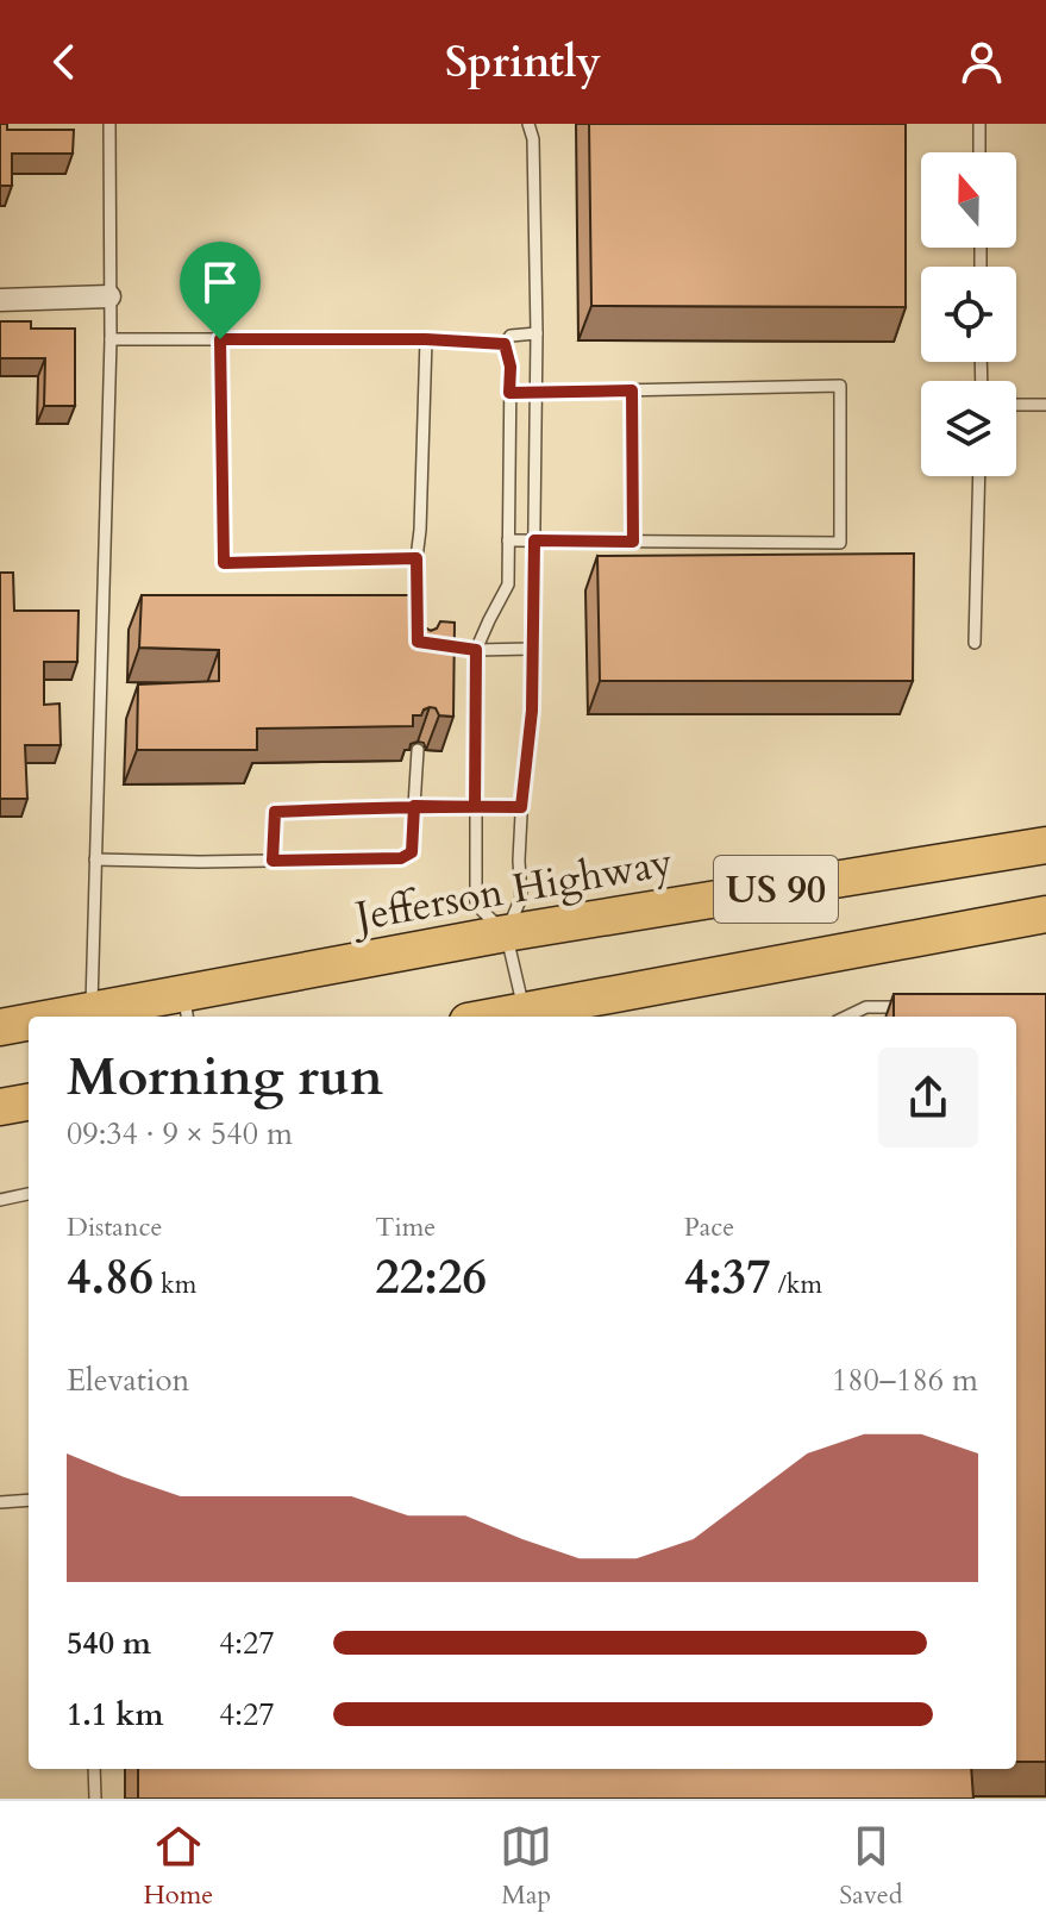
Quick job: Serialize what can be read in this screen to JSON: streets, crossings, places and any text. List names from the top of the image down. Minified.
{"streets":{"main road":["Jefferson Highway","US 90"]},"north":"top","page":{"header":"Sprintly","heading":["Morning run","09:34 · 9 × 540 m"],"stats":[["Distance","4.86 km"],["Time","22:26"],["Pace","4:37 /km"]],"chart":["Elevation","180–186 m"],"list":[{"name":"540 m","note":"4:27"},{"name":"1.1 km","note":"4:27"}],"tabs":["Home","Map","Saved"]}}
